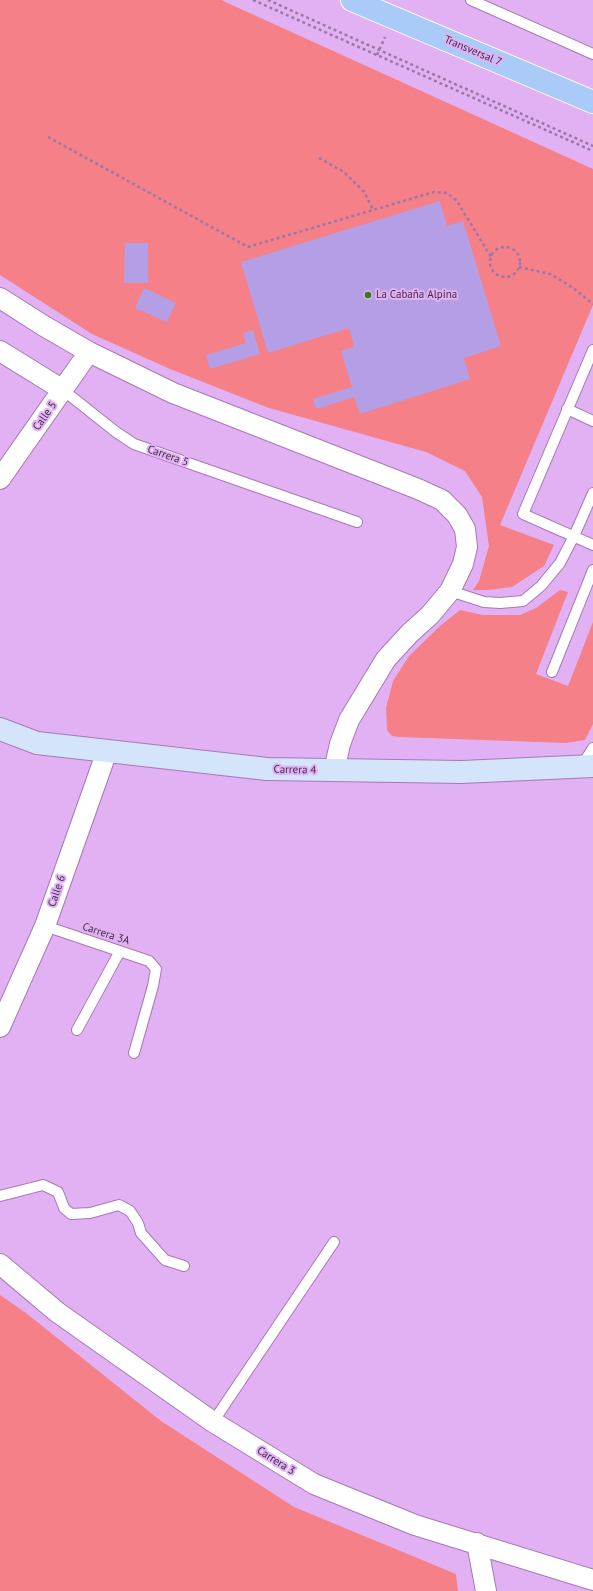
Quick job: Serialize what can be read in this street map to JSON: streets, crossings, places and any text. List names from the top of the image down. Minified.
{"streets":{"main road":["Transversal 7","Carrera 4"],"street":["Calle 5","Carrera 5","Calle 6","Carrera 3"],"lane":["Carrera 3A"]},"crossings":[["Calle 5","Carrera 5"],["Carrera 4","Calle 6"],["Calle 6","Carrera 3A"]],"places":["La Cabaña Alpina"]}
